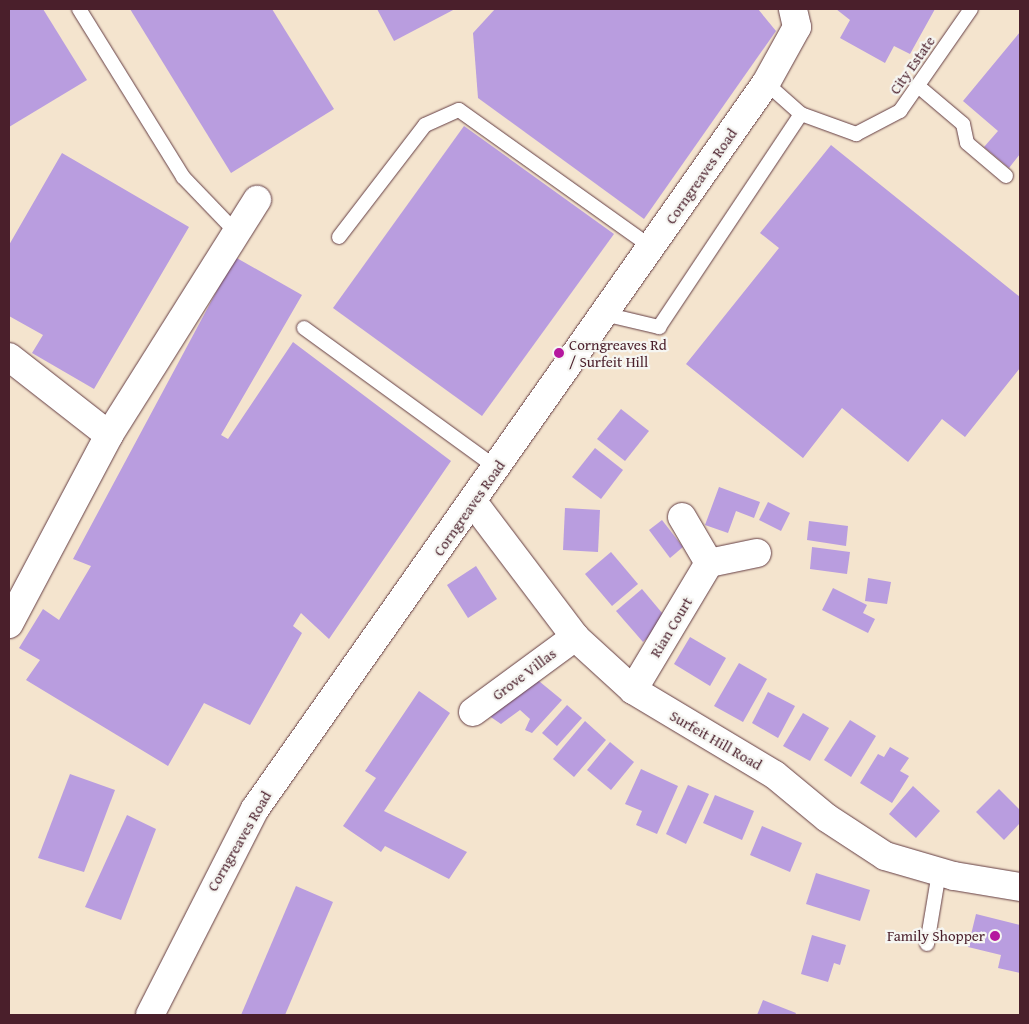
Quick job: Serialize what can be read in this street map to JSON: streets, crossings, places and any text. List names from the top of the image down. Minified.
{"streets":{"street":["Corngreaves Road","Rian Court","Grove Villas","Surfeit Hill Road"],"lane":["City Estate"]},"crossings":[["City Estate","Corngreaves Road"],["Corngreaves Road","Surfeit Hill Road"],["Rian Court","Surfeit Hill Road"],["Grove Villas","Surfeit Hill Road"]],"places":["Corngreaves Rd / Surfeit Hill","Family Shopper"]}
